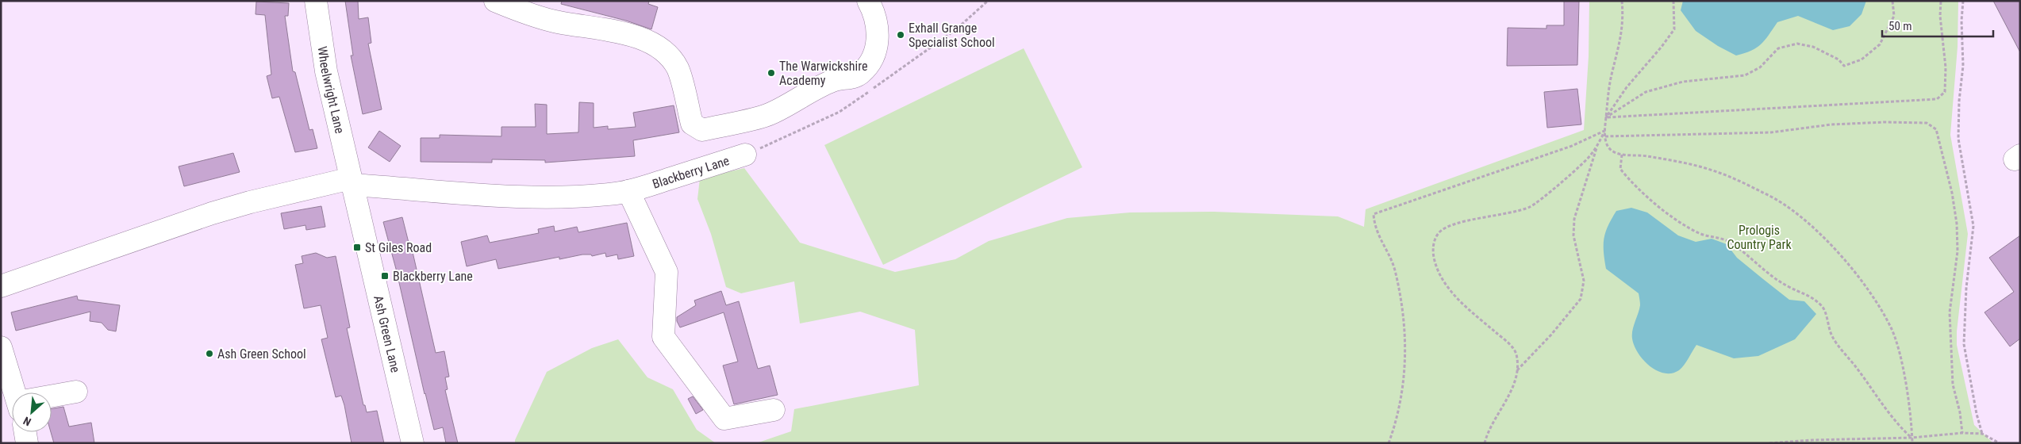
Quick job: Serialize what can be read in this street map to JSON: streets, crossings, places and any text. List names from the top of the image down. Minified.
{"streets":{"street":["Wheelwright Lane","Blackberry Lane","Ash Green Lane"]},"crossings":[["Wheelwright Lane","Blackberry Lane"],["Wheelwright Lane","Ash Green Lane"],["Blackberry Lane","Ash Green Lane"]],"parks":["Prologis Country Park"],"places":{"other":["Exhall Grange Specialist School","The Warwickshire Academy","Ash Green School"],"transit":["St Giles Road","Blackberry Lane"]},"scale_bar":"50 m","north":"bottom left"}
